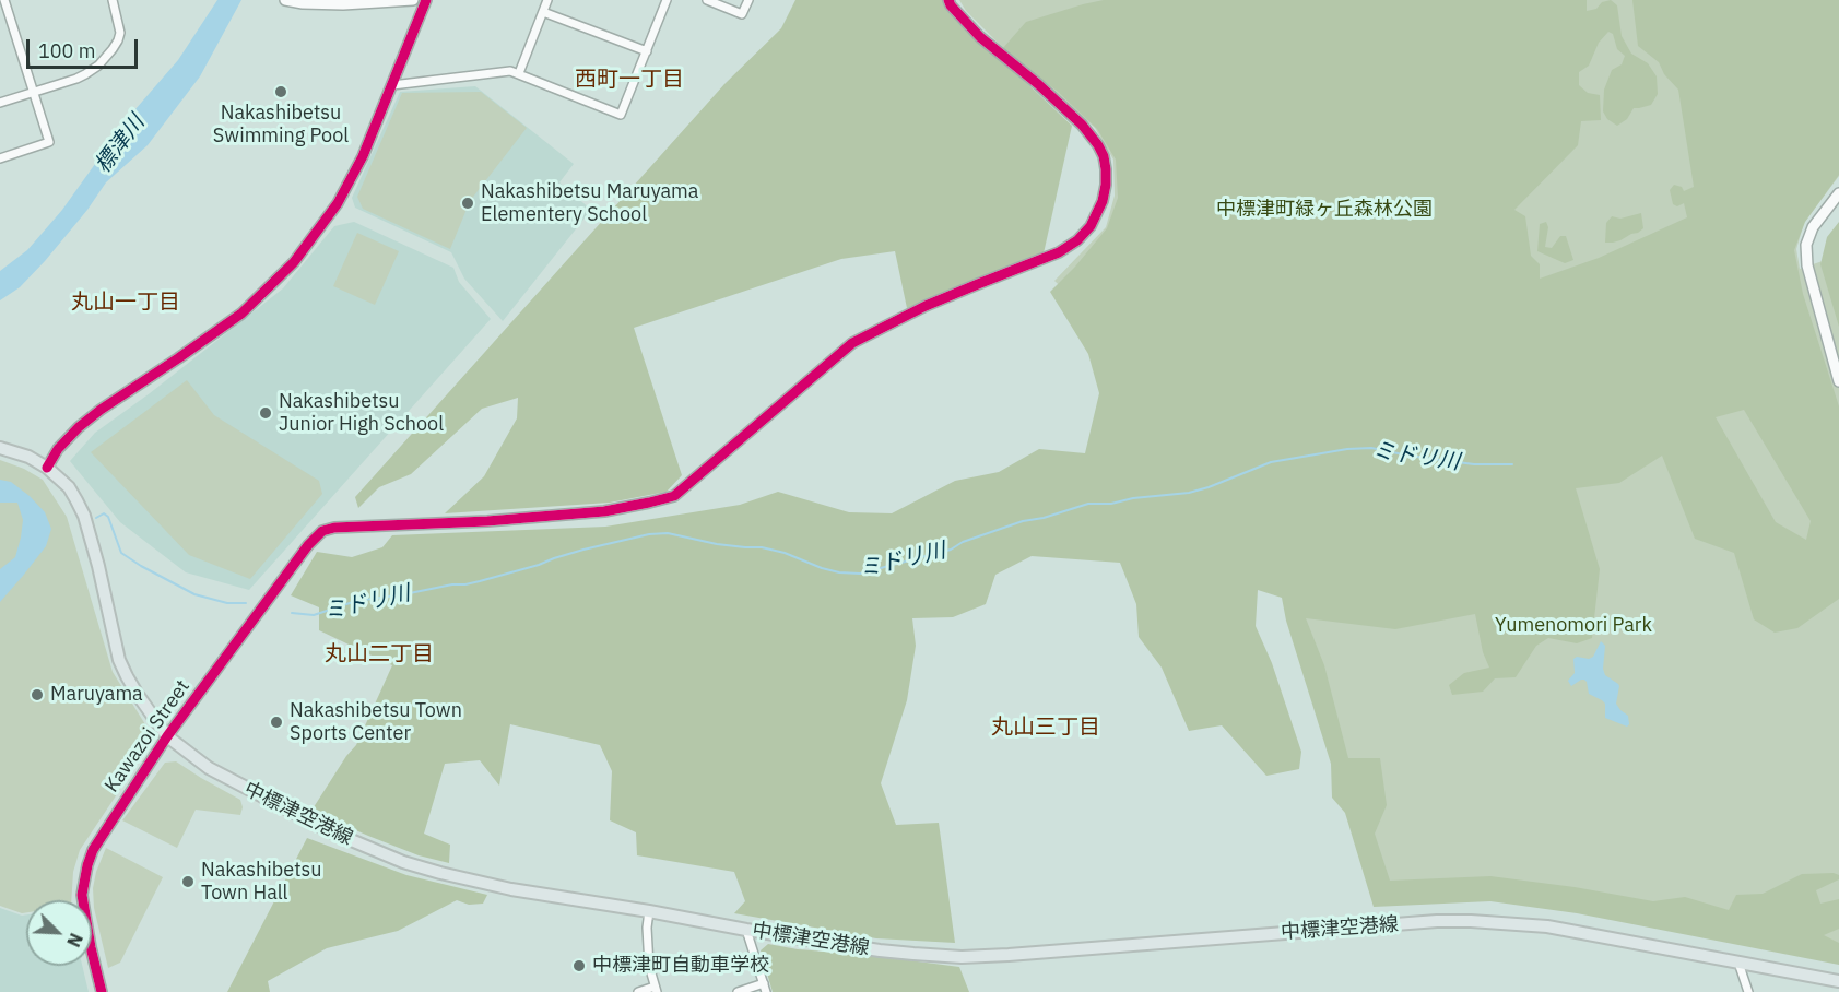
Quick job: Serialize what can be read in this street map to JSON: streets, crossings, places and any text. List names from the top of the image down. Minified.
{"streets":{"main road":["中標津空港線"],"street":["Kawazoi Street"]},"crossings":[["Kawazoi Street","中標津空港線"]],"districts":["西町一丁目","丸山一丁目","丸山二丁目","丸山三丁目"],"water":["標津川","ミドリ川"],"parks":["中標津町緑ヶ丘森林公園","Yumenomori Park"],"places":["Nakashibetsu Swimming Pool","Nakashibetsu Maruyama Elementery School","Nakashibetsu Junior High School","Maruyama","Nakashibetsu Town Sports Center","Nakashibetsu Town Hall","中標津町自動車学校"],"scale_bar":"100 m","north":"bottom right"}
